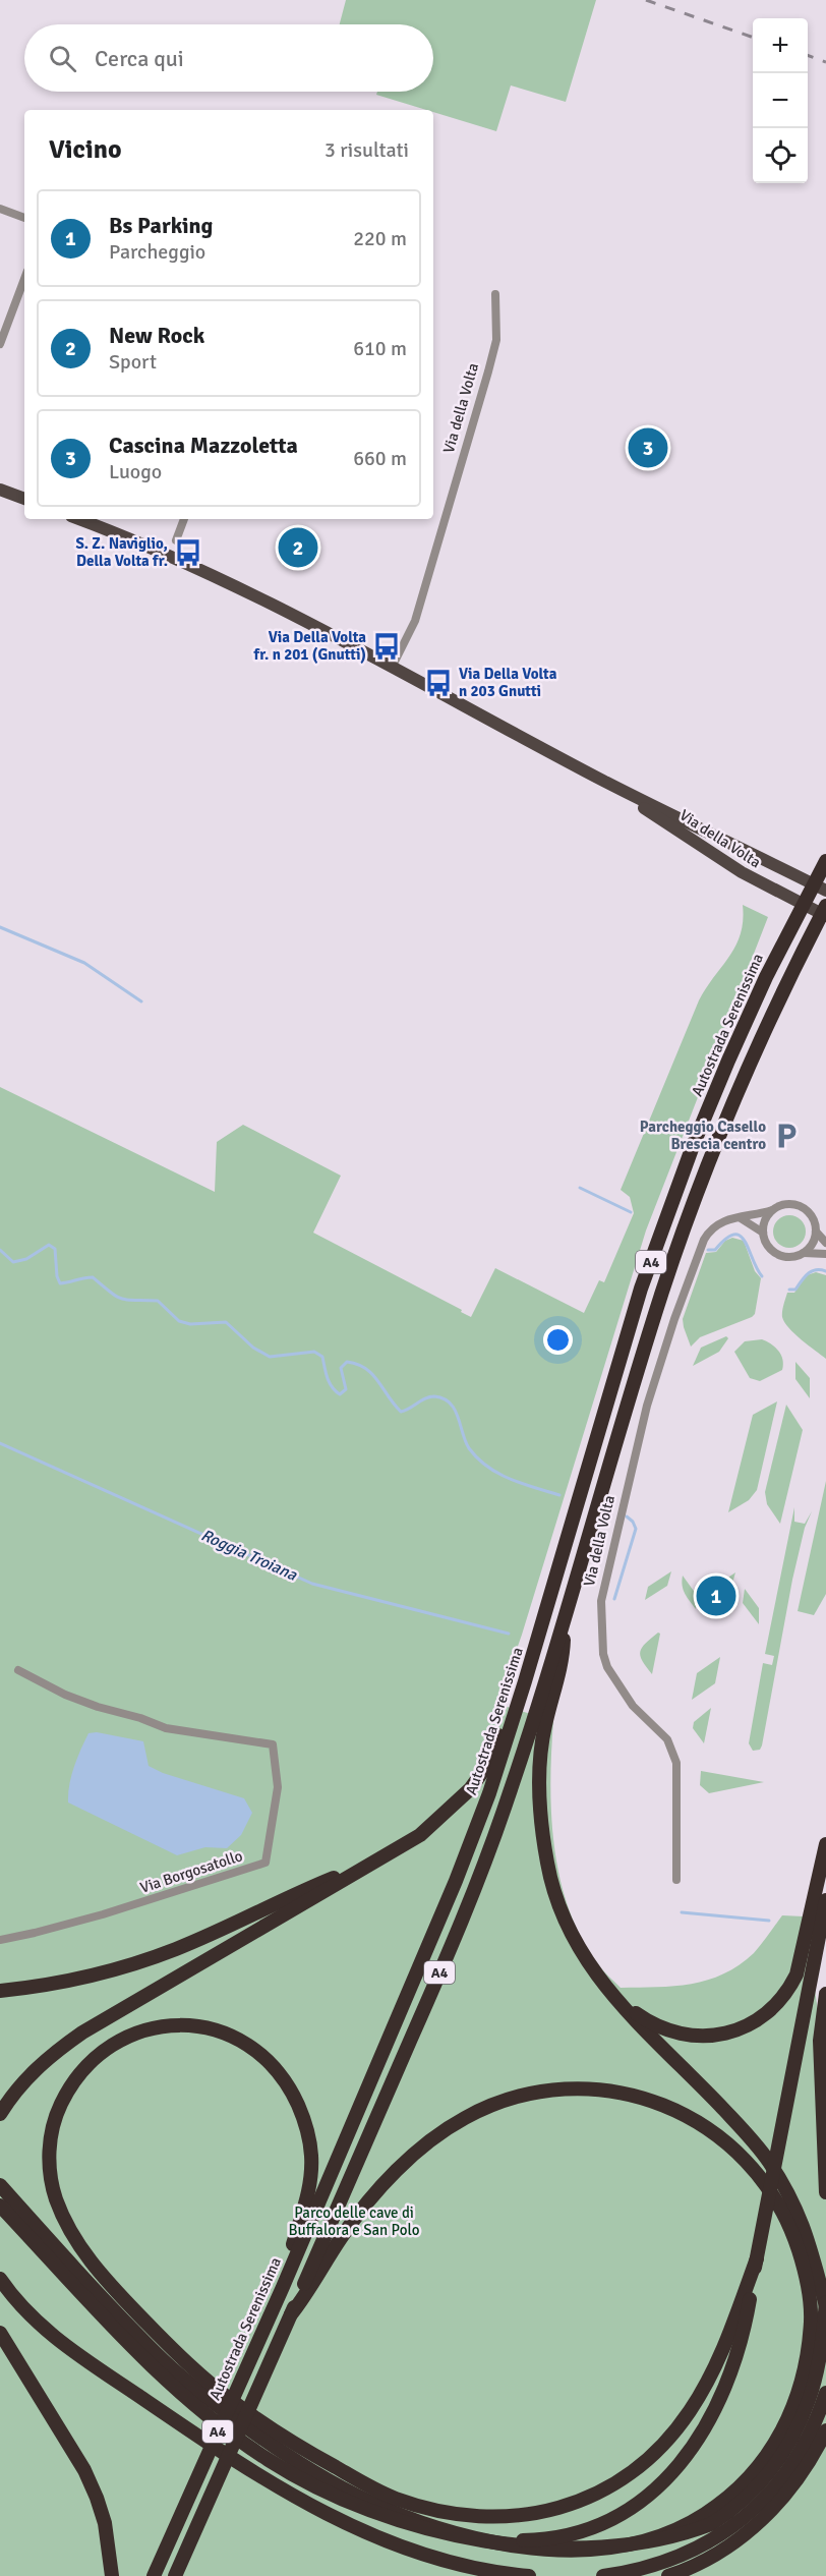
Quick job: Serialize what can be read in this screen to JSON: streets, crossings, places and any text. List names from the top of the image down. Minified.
{"streets":{"highway":["Autostrada Serenissima","A4"],"main road":["Via della Volta"],"street":["Via Borgosatollo"]},"water":["Roggia Troiana"],"parks":["Parco delle cave di Buffalora e San Polo"],"places":{"bus stop":["S. Z. Naviglio, Della Volta fr.","Via Della Volta fr. n 201 (Gnutti)","Via Della Volta n 203 Gnutti"],"parking":["Parcheggio Casello Brescia centro"]},"page":{"map_buttons":["+","−"],"search":"Cerca qui","heading":["Vicino","3 risultati"],"list":[{"mark":"1","name":"Bs Parking","note":"Parcheggio","value":"220 m"},{"mark":"2","name":"New Rock","note":"Sport","value":"610 m"},{"mark":"3","name":"Cascina Mazzoletta","note":"Luogo","value":"660 m"}],"pins":["3","2","1"]}}
